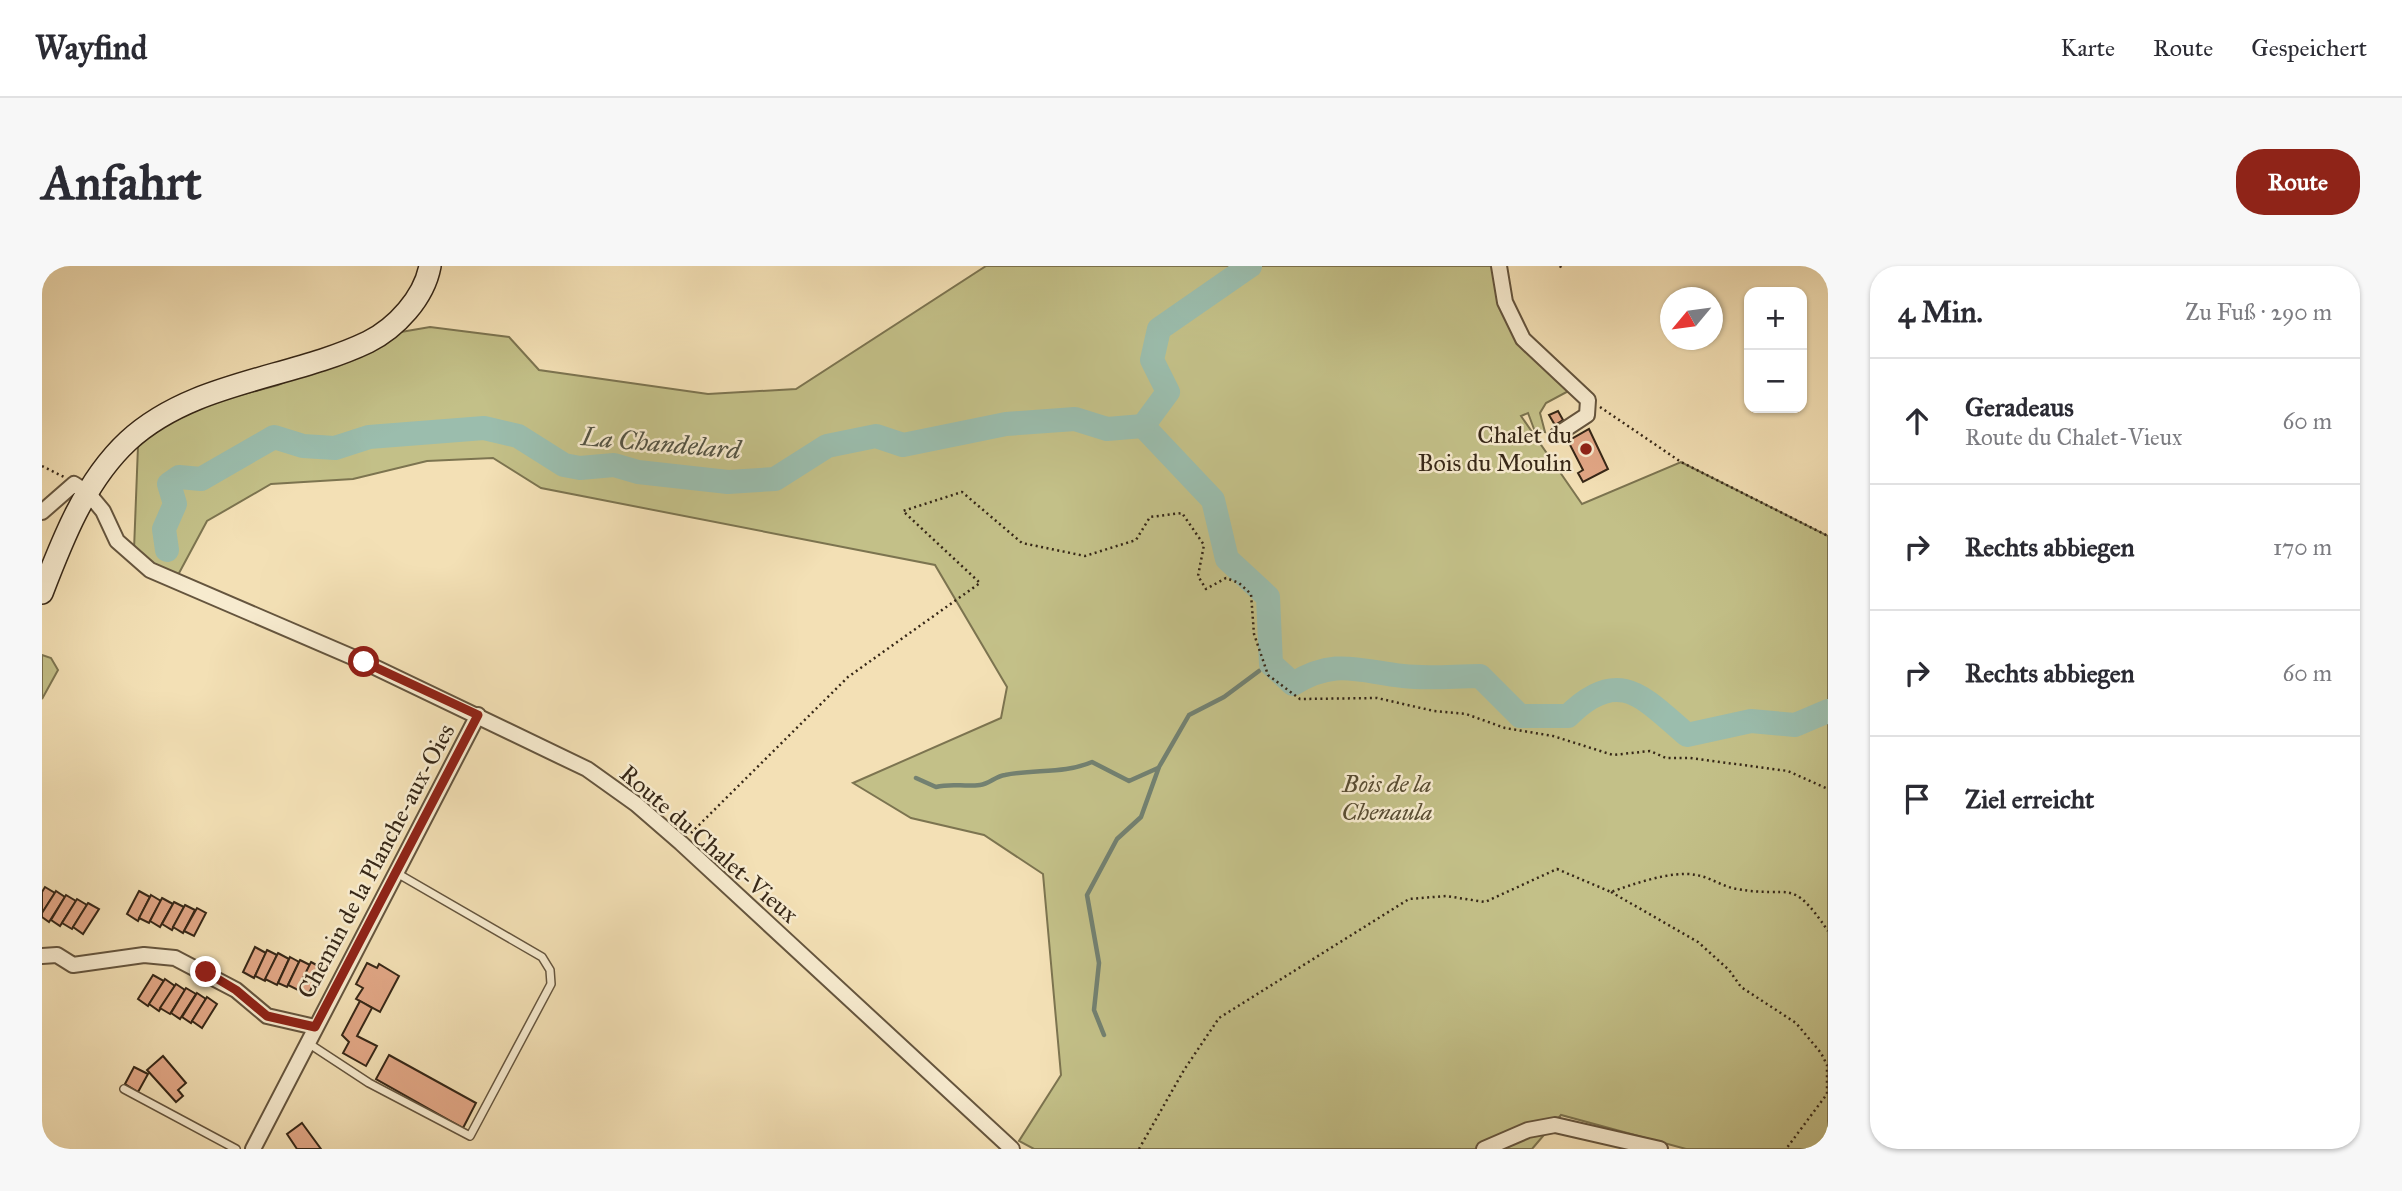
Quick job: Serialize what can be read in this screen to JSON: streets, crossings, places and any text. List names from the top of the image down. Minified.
{"streets":{"street":["Route du Chalet-Vieux","Chemin de la Planche-aux-Oies"]},"crossings":[["Route du Chalet-Vieux","Chemin de la Planche-aux-Oies"]],"water":["La Chandelard"],"parks":["Bois de la Chenaula"],"places":["Chalet du Bois du Moulin"],"north":"bottom left","page":{"header":"Wayfind","nav":["Karte","Route","Gespeichert"],"buttons":"Route","title":"Anfahrt","heading":["4 Min.","Zu Fuß · 290 m"],"map_buttons":["+","−"],"list":[["Geradeaus","Route du Chalet-Vieux","60 m"],["Rechts abbiegen","170 m"],["Rechts abbiegen","60 m"],"Ziel erreicht"]}}
